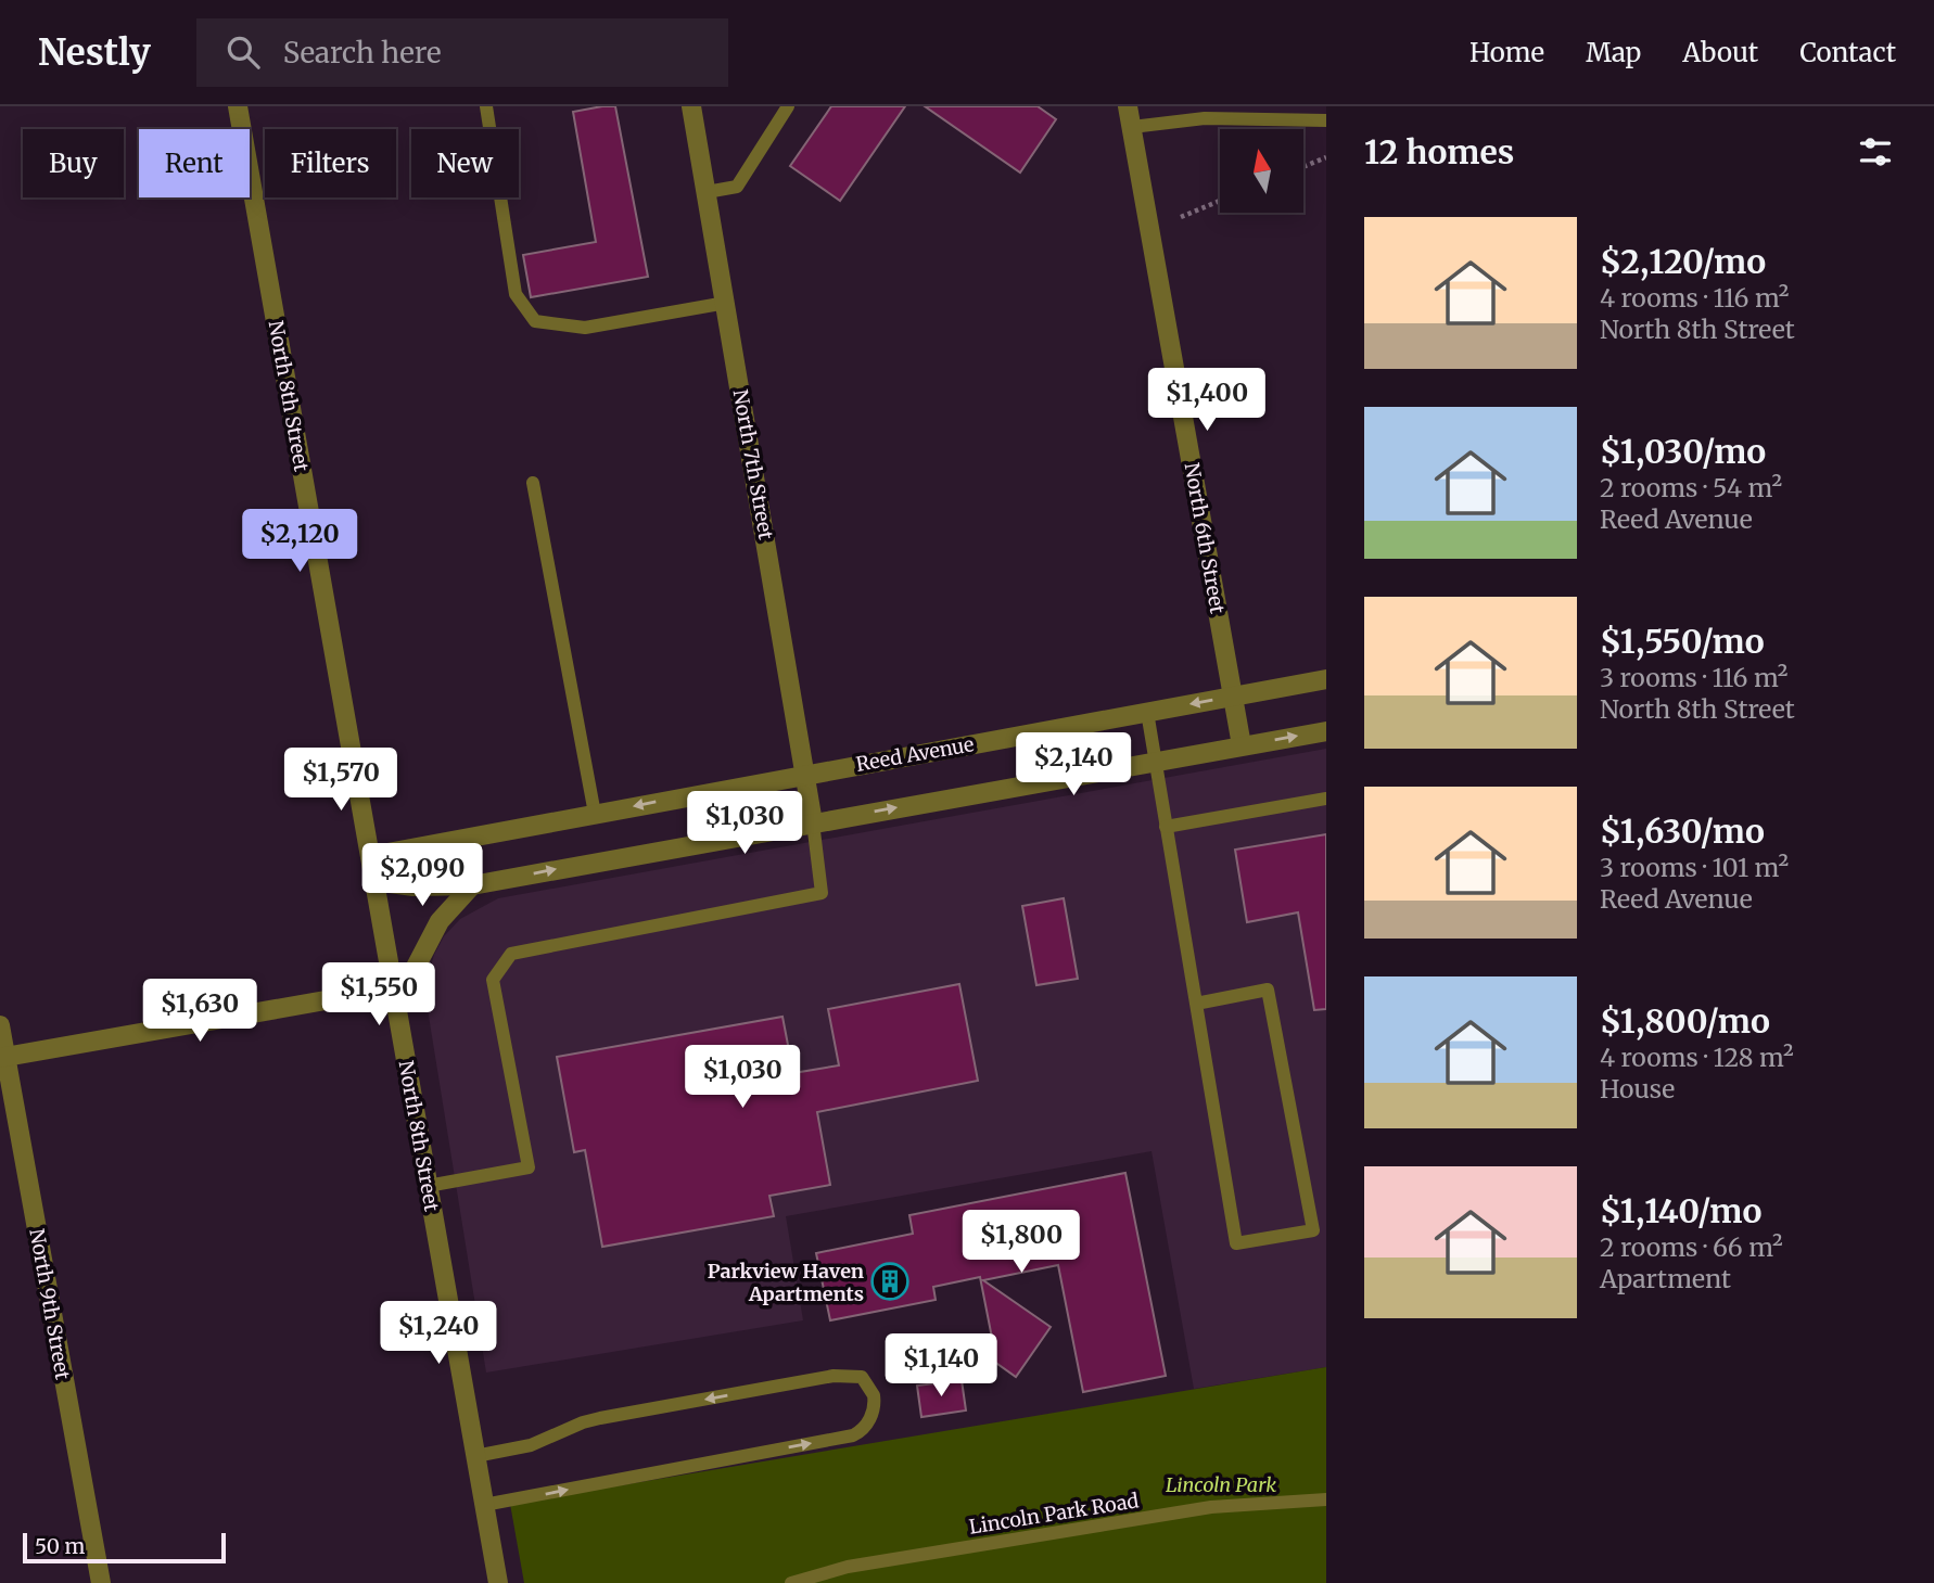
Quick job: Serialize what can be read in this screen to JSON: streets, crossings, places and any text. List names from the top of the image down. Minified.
{"streets":{"street":["North 8th Street","North 7th Street","North 6th Street","Reed Avenue","North 9th Street"],"lane":["Lincoln Park Road"]},"crossings":[["North 8th Street","Reed Avenue"],["North 7th Street","Reed Avenue"],["North 6th Street","Reed Avenue"]],"parks":["Lincoln Park"],"places":{"building":["Parkview Haven Apartments"]},"scale_bar":"50 m","north":"top","page":{"header":"Nestly","search":"Search here","nav":["Home","Map","About","Contact"],"heading":"12 homes","chip":["Buy","Rent","Filters","New"],"list":[{"name":"$2,120/mo","note":"4 rooms · 116 m² · North 8th Street"},{"name":"$1,030/mo","note":"2 rooms · 54 m² · Reed Avenue"},{"name":"$1,550/mo","note":"3 rooms · 116 m² · North 8th Street"},{"name":"$1,630/mo","note":"3 rooms · 101 m² · Reed Avenue"},{"name":"$1,800/mo","note":"4 rooms · 128 m² · House"},{"name":"$1,140/mo","note":"2 rooms · 66 m² · Apartment"}],"price":["$1,400","$2,120","$2,140","$1,570","$1,030","$2,090","$1,550","$1,630","$1,030","$1,800","$1,240","$1,140"],"scale":"50 m"}}
